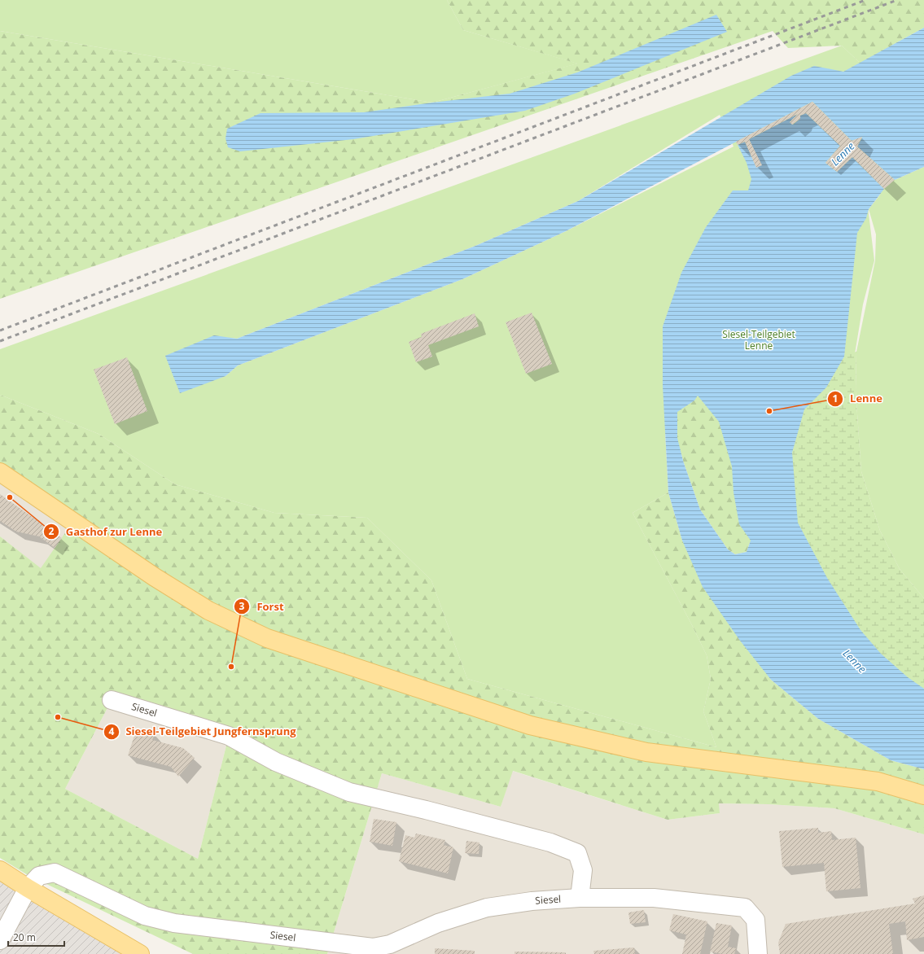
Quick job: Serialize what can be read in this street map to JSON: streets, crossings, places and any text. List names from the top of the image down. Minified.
{"streets":{"street":["Siesel"]},"water":["Lenne"],"parks":["Siesel-Teilgebiet Lenne"],"places":["Lenne","Gasthof zur Lenne","Forst","Siesel-Teilgebiet Jungfernsprung"],"scale_bar":"20 m"}
